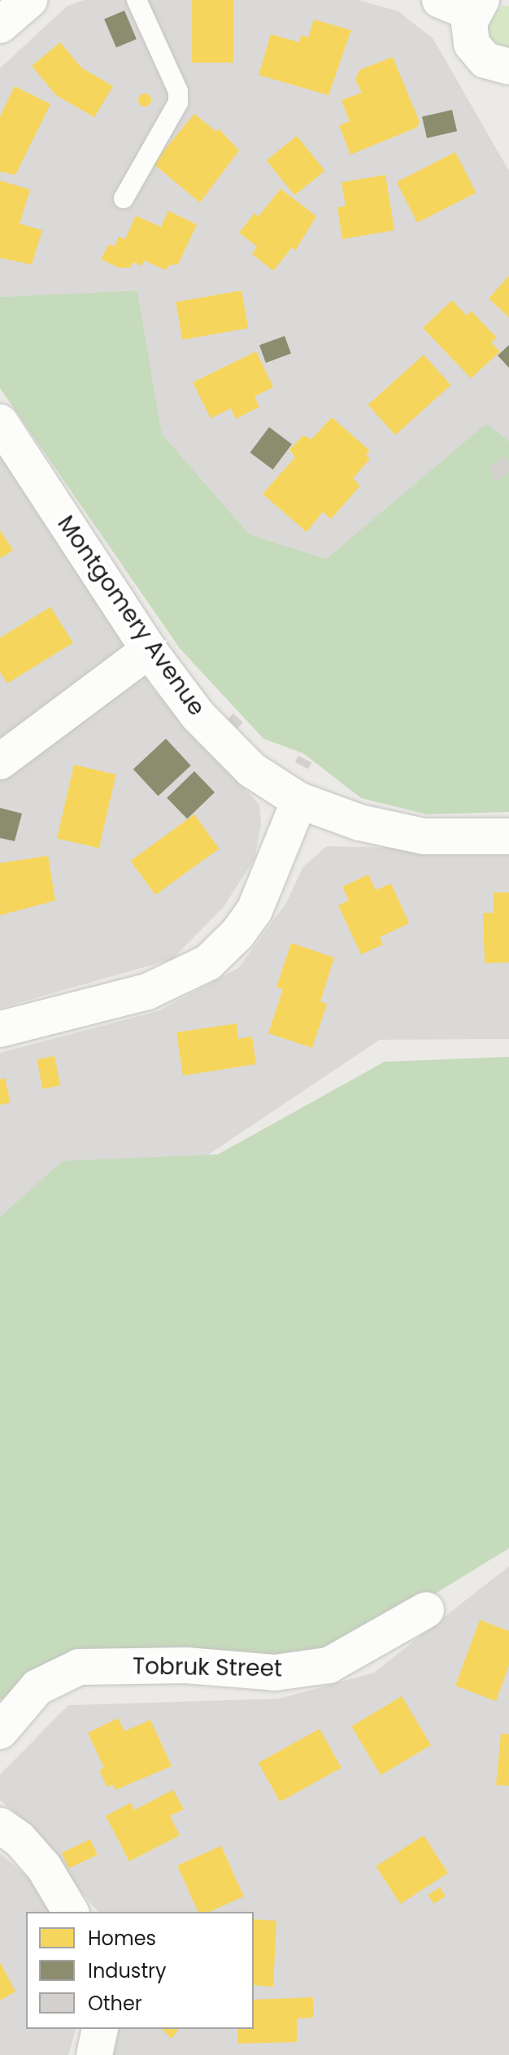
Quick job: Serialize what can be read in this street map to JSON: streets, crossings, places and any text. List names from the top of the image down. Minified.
{"streets":{"street":["Montgomery Avenue","Tobruk Street"]},"legend":["Homes","Industry","Other"]}
